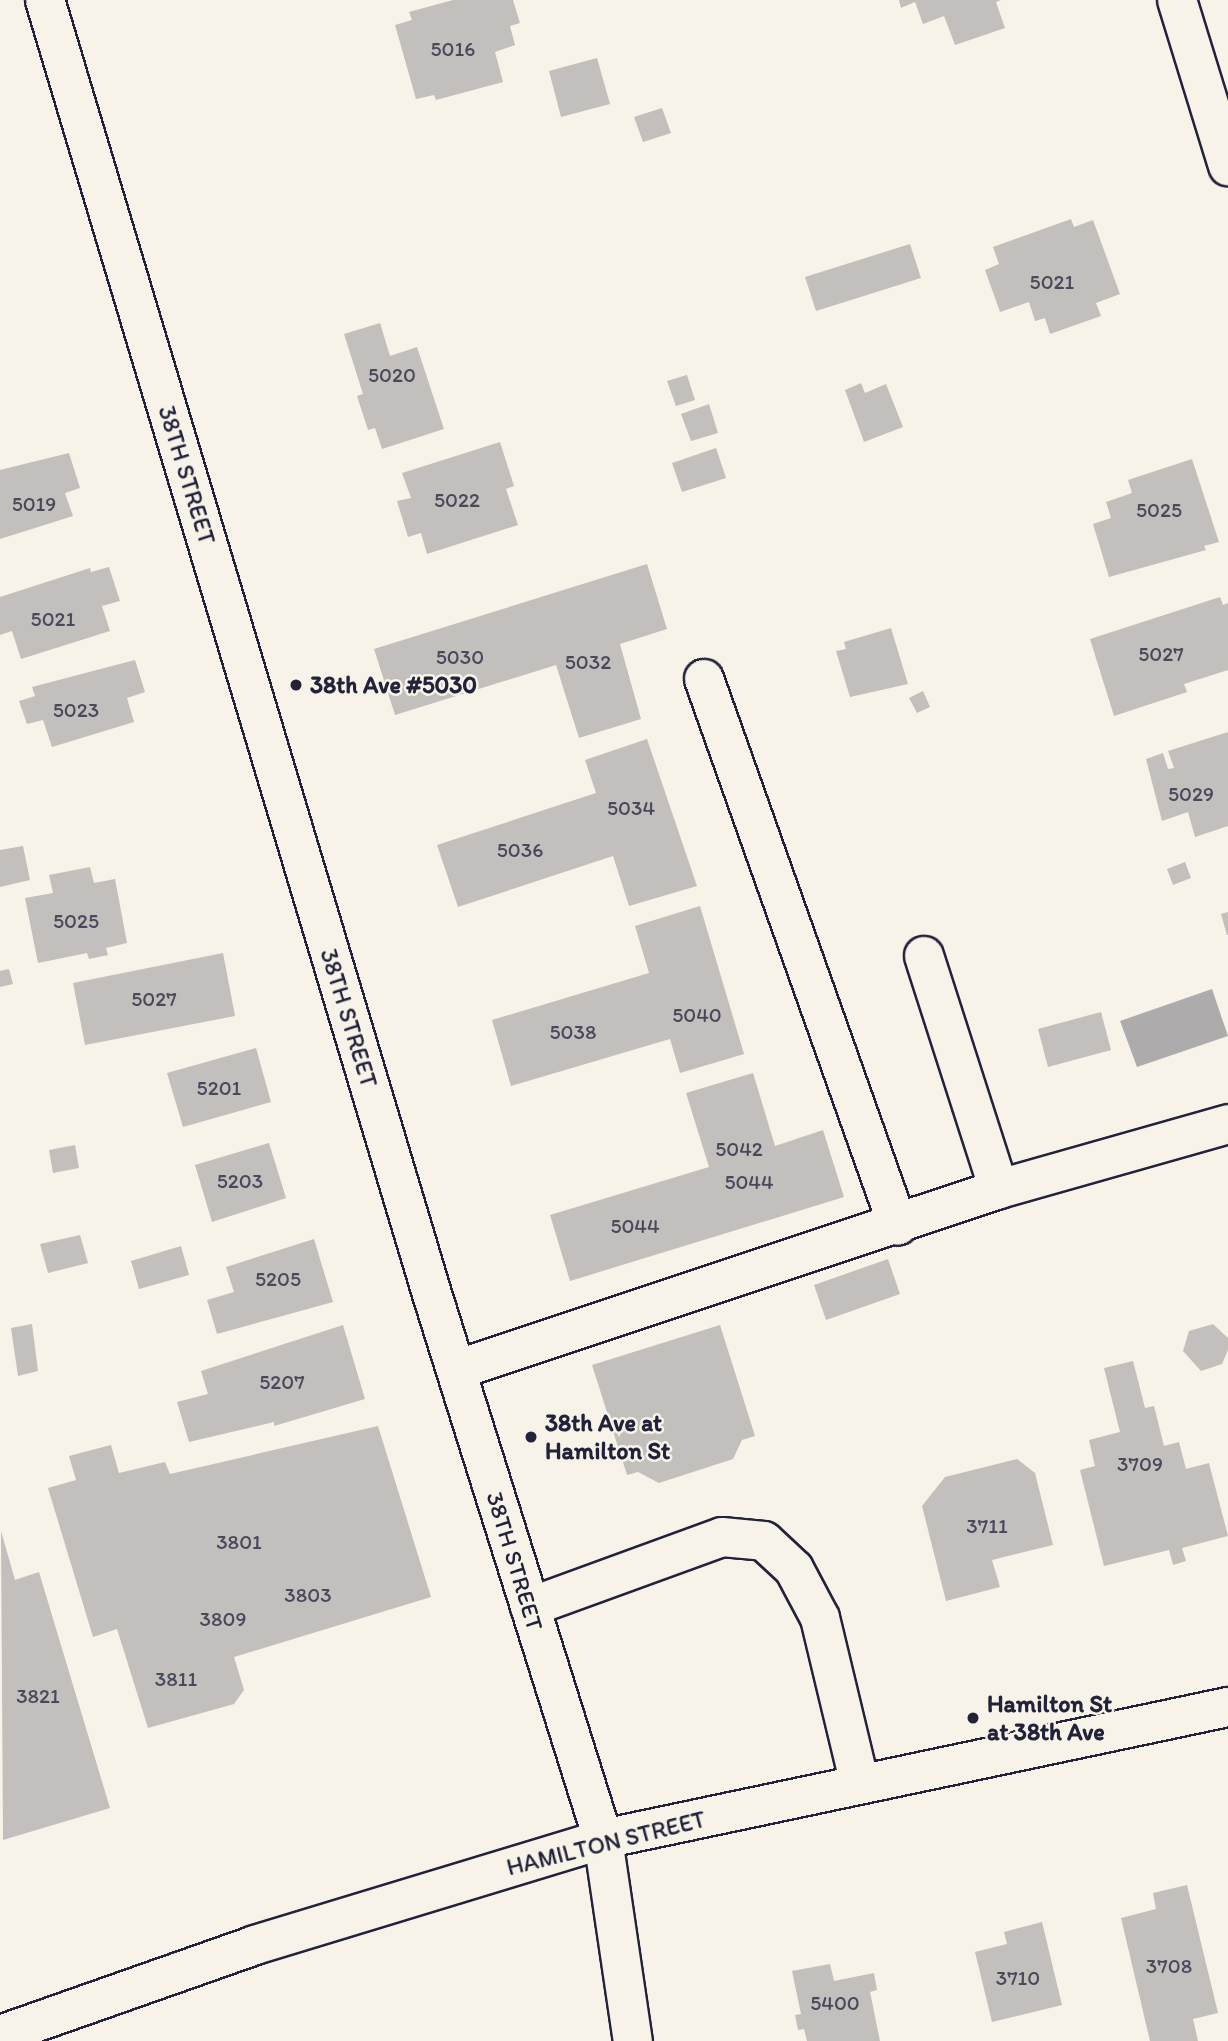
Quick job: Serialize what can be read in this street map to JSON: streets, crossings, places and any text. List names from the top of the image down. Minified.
{"streets":{"main road":["38TH STREET","HAMILTON STREET"]},"crossings":[["38TH STREET","HAMILTON STREET"]],"places":["38th Ave #5030","38th Ave at Hamilton St","Hamilton St at 38th Ave"],"house_numbers":["5016","5021","5020","5022","5019","5025","5021","5027","5030","5032","5023","5029","5034","5036","5025","5027","5040","5038","5201","5042","5203","5044","5044","5205","5207","3709","3711","3801","3803","3809","3811","3821","3708","3710","5400"]}
